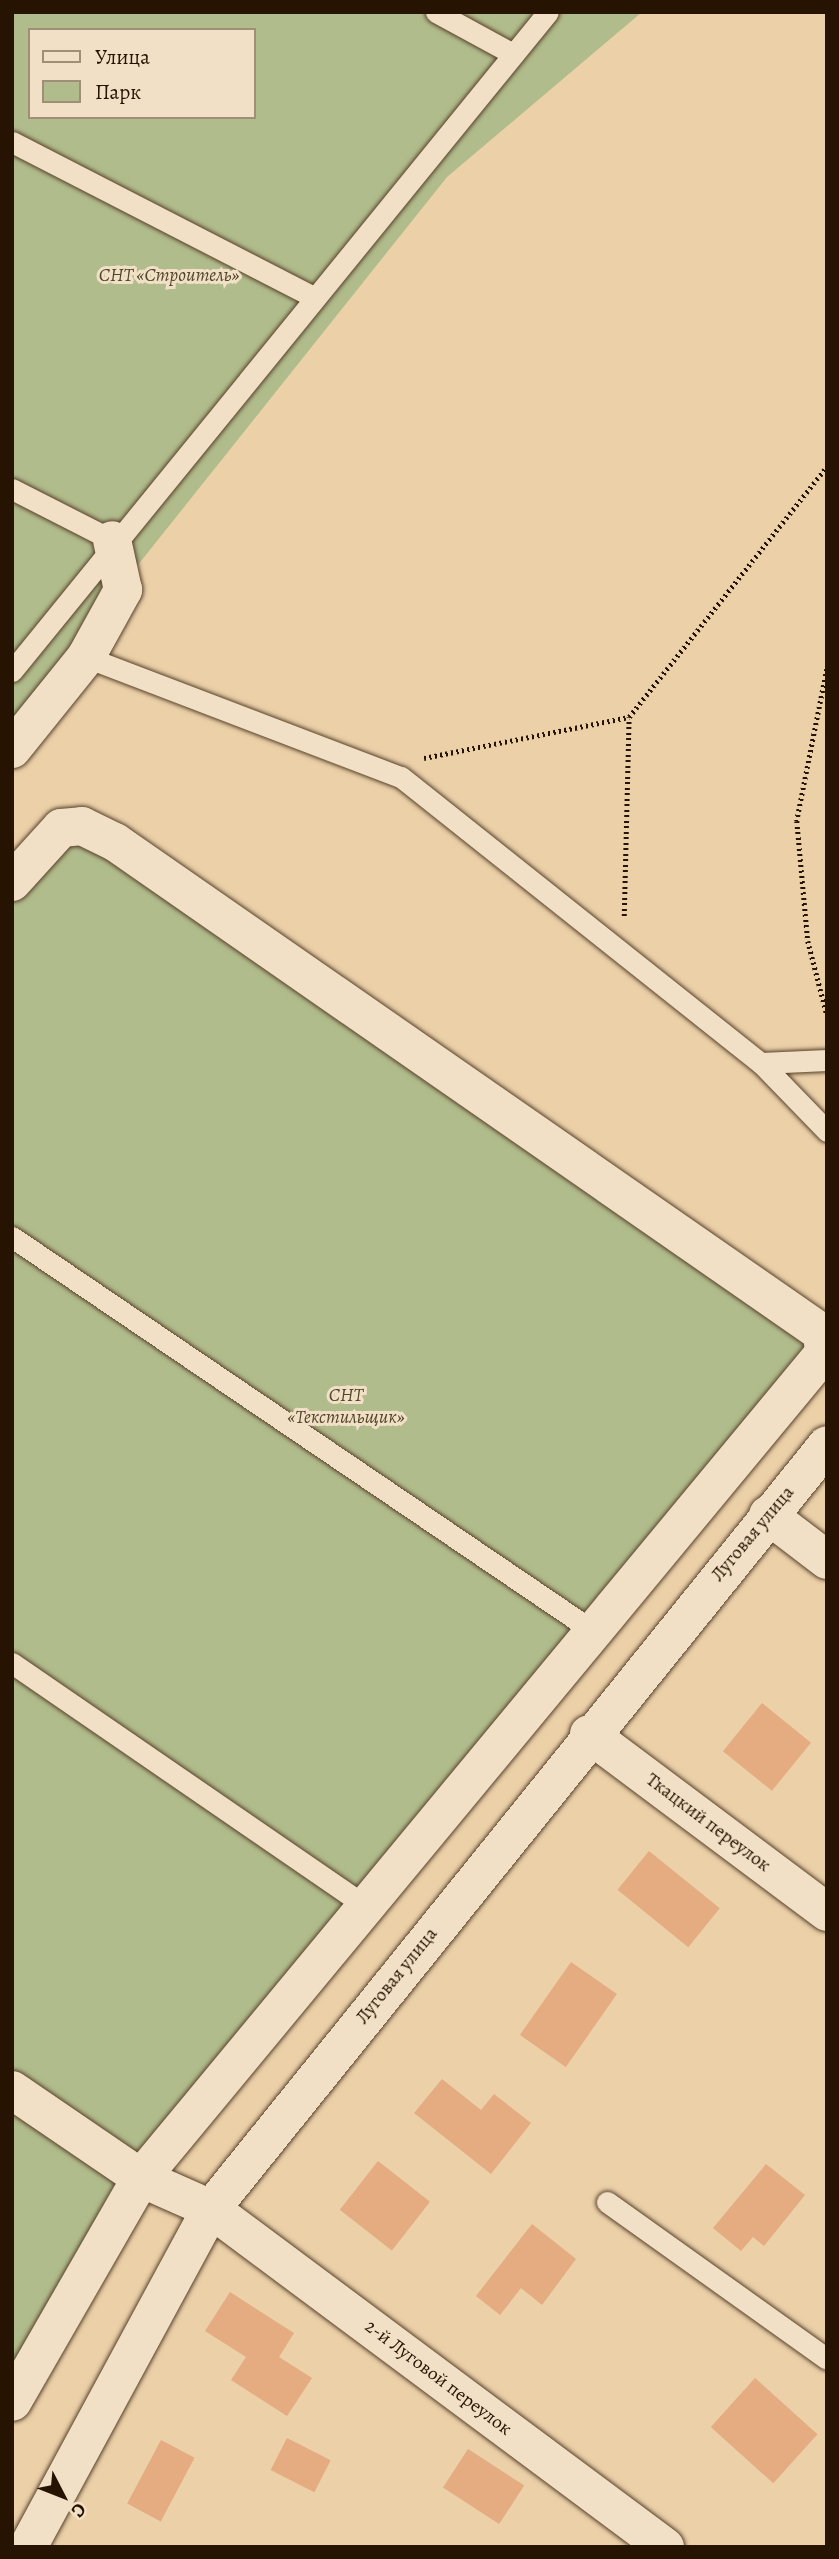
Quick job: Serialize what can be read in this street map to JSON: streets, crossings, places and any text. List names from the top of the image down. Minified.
{"streets":{"street":["Луговая улица","Ткацкий переулок","2-й Луговой переулок"]},"crossings":[["Луговая улица","Ткацкий переулок"],["Луговая улица","2-й Луговой переулок"]],"parks":["СНТ «Строитель»","СНТ «Текстильщик»"],"legend":["Улица","Парк"],"north":"bottom right"}
